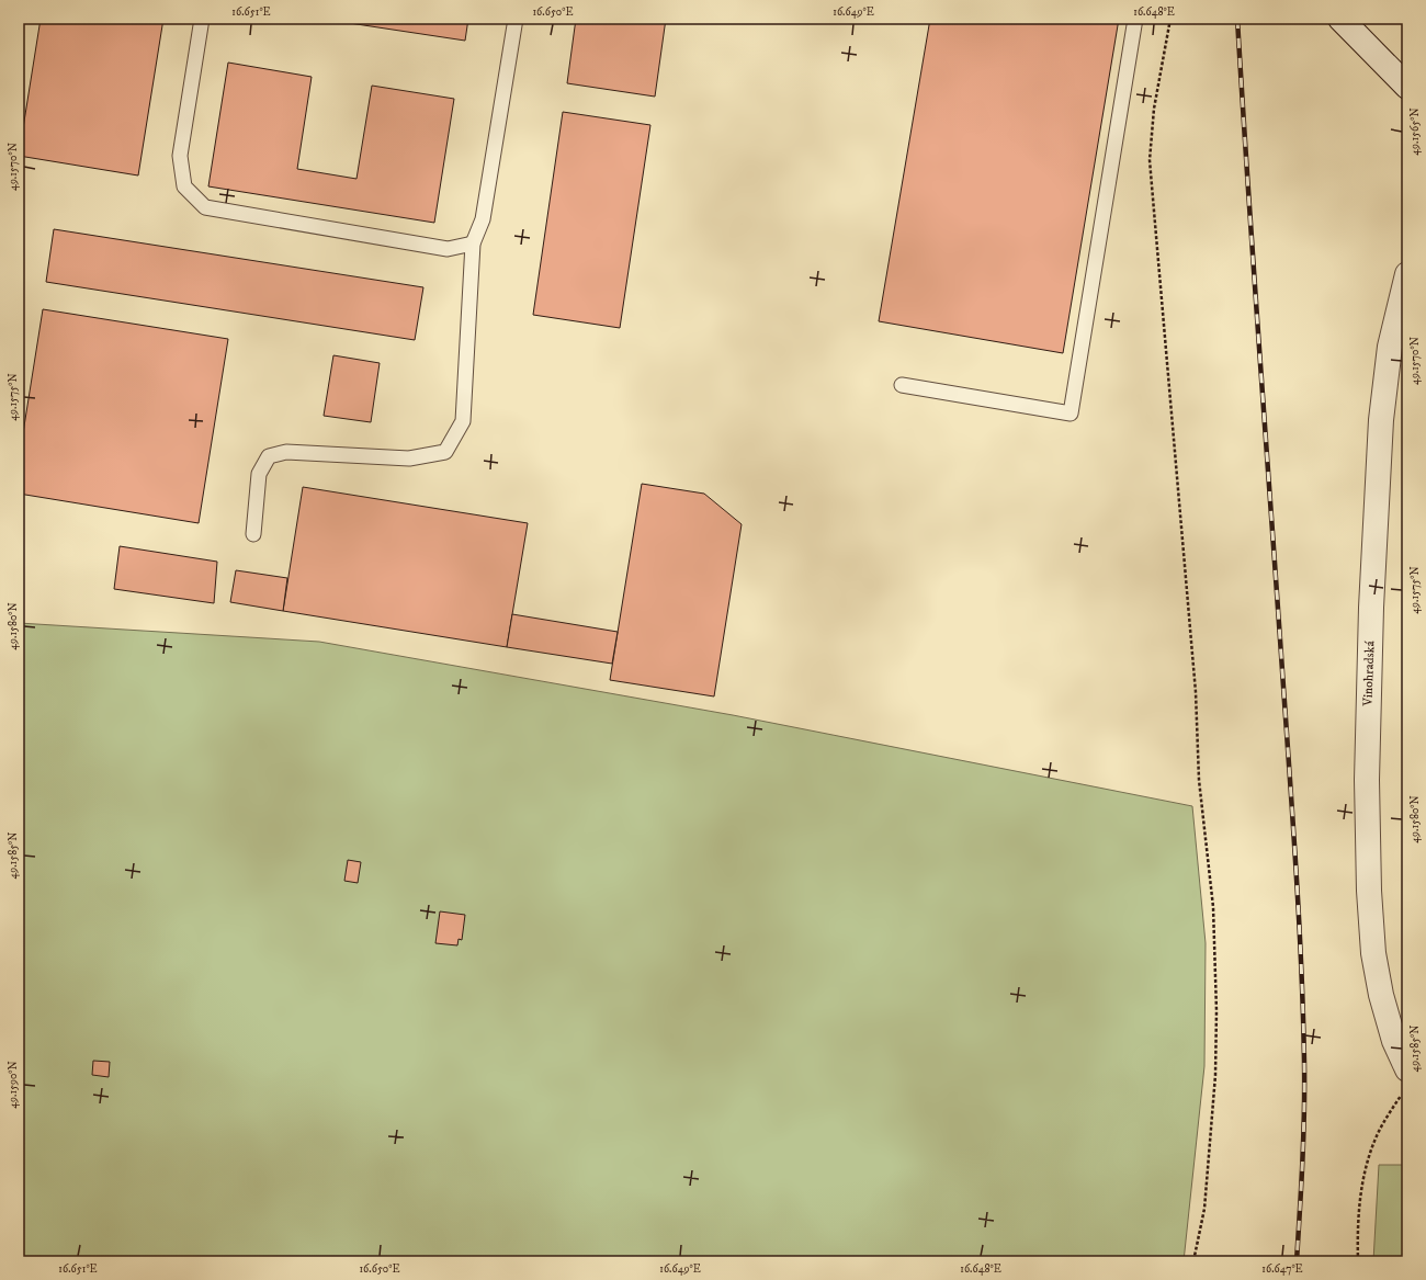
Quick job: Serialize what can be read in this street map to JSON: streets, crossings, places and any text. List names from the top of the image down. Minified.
{"streets":{"street":["Vinohradská"]},"coordinates":["16.651°E","16.650°E","16.649°E","16.648°E","49.1565°N","49.1570°N","49.1575°N","49.1580°N","49.1585°N","49.1590°N","16.647°E"]}
